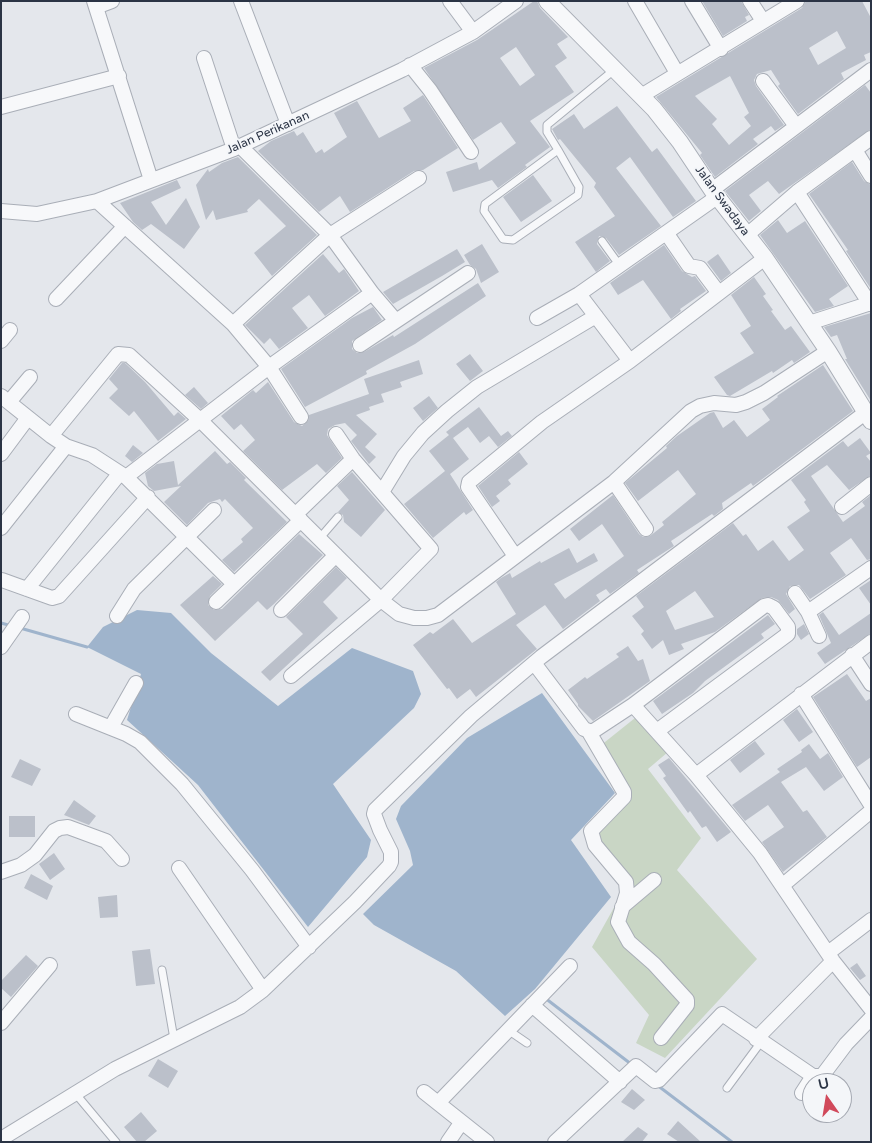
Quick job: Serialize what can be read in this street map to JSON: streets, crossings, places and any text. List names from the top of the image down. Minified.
{"streets":{"street":["Jalan Perikanan","Jalan Swadaya"]},"north":"top"}
